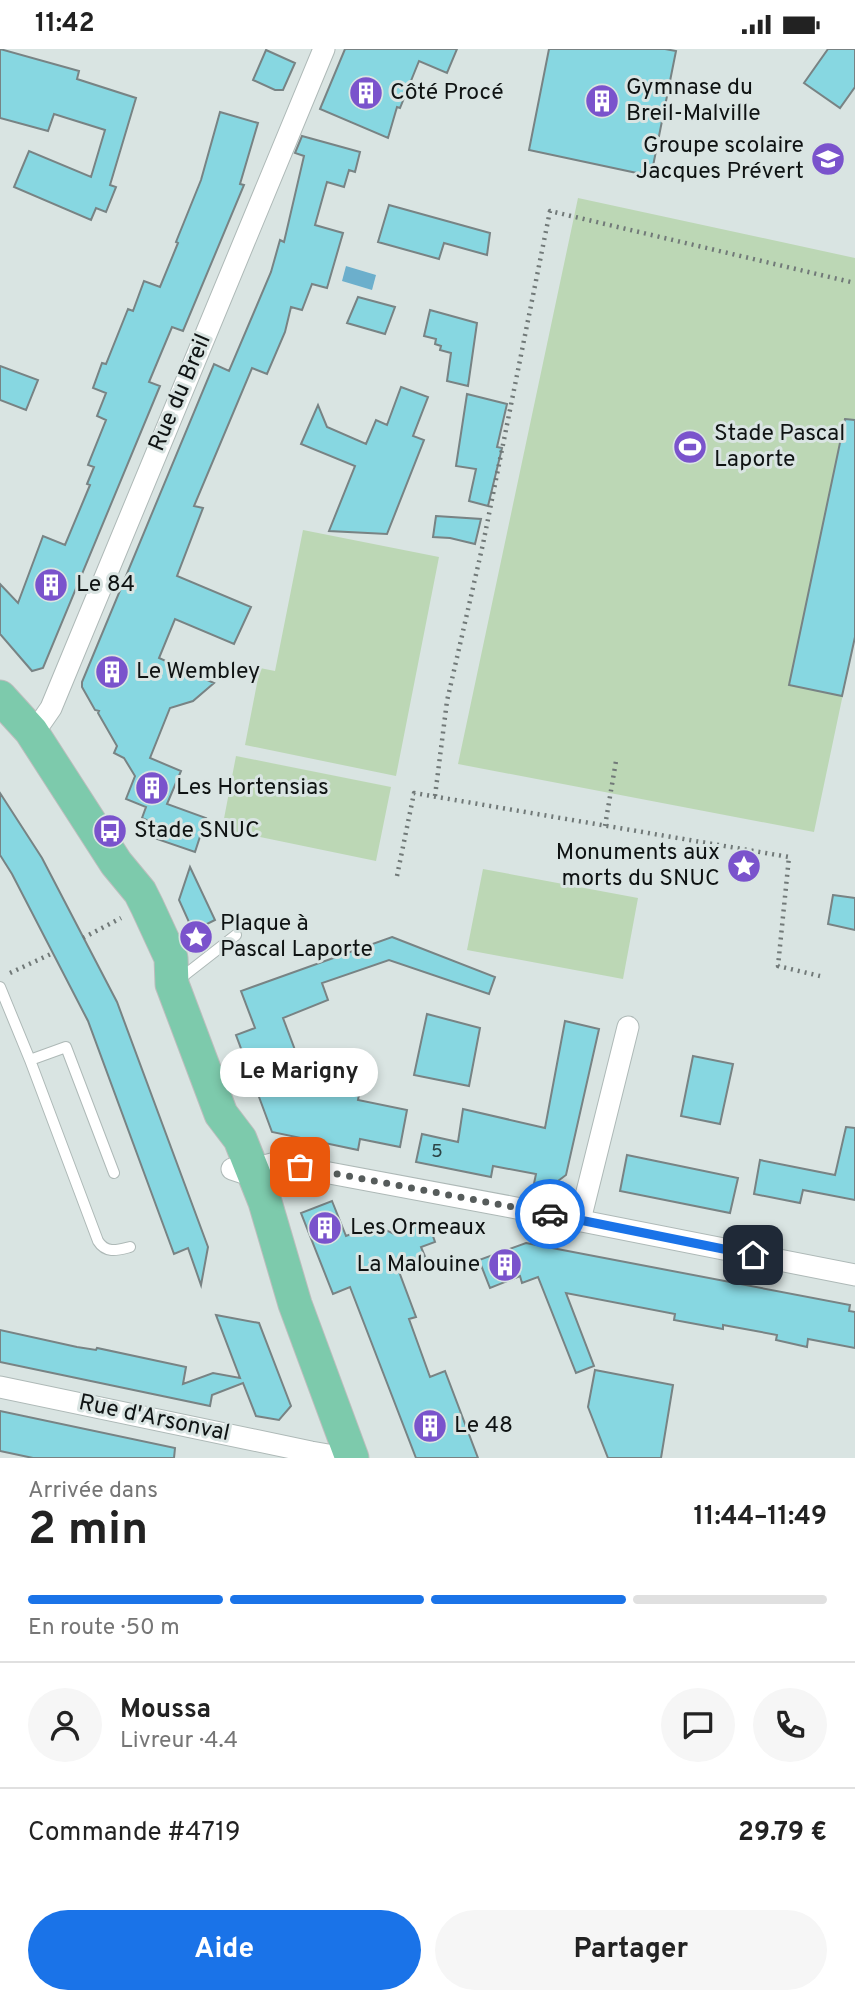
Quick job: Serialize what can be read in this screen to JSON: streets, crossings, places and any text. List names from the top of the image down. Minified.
{"streets":{"street":["Rue du Breil","Rue d'Arsonval"]},"places":{"building":["Côté Procé","Gymnase du Breil-Malville","Le 84","Le Wembley","Les Hortensias","Les Ormeaux","La Malouine","Le 48"],"school or university":["Groupe scolaire Jacques Prévert"],"sports":["Stade Pascal Laporte"],"bus stop":["Stade SNUC"],"place":["Monuments aux morts du SNUC","Plaque à Pascal Laporte"],"other":["Le Marigny"]},"house_numbers":["5"],"page":{"status":"11:42","bubble":"Le Marigny","heading":["2 min","Arrivée dans","11:44–11:49"],"panel":["Moussa","Livreur · 4.4","Commande #4719","29.79 €"],"bar":"En route · 50 m","buttons":["Aide","Partager"]}}
